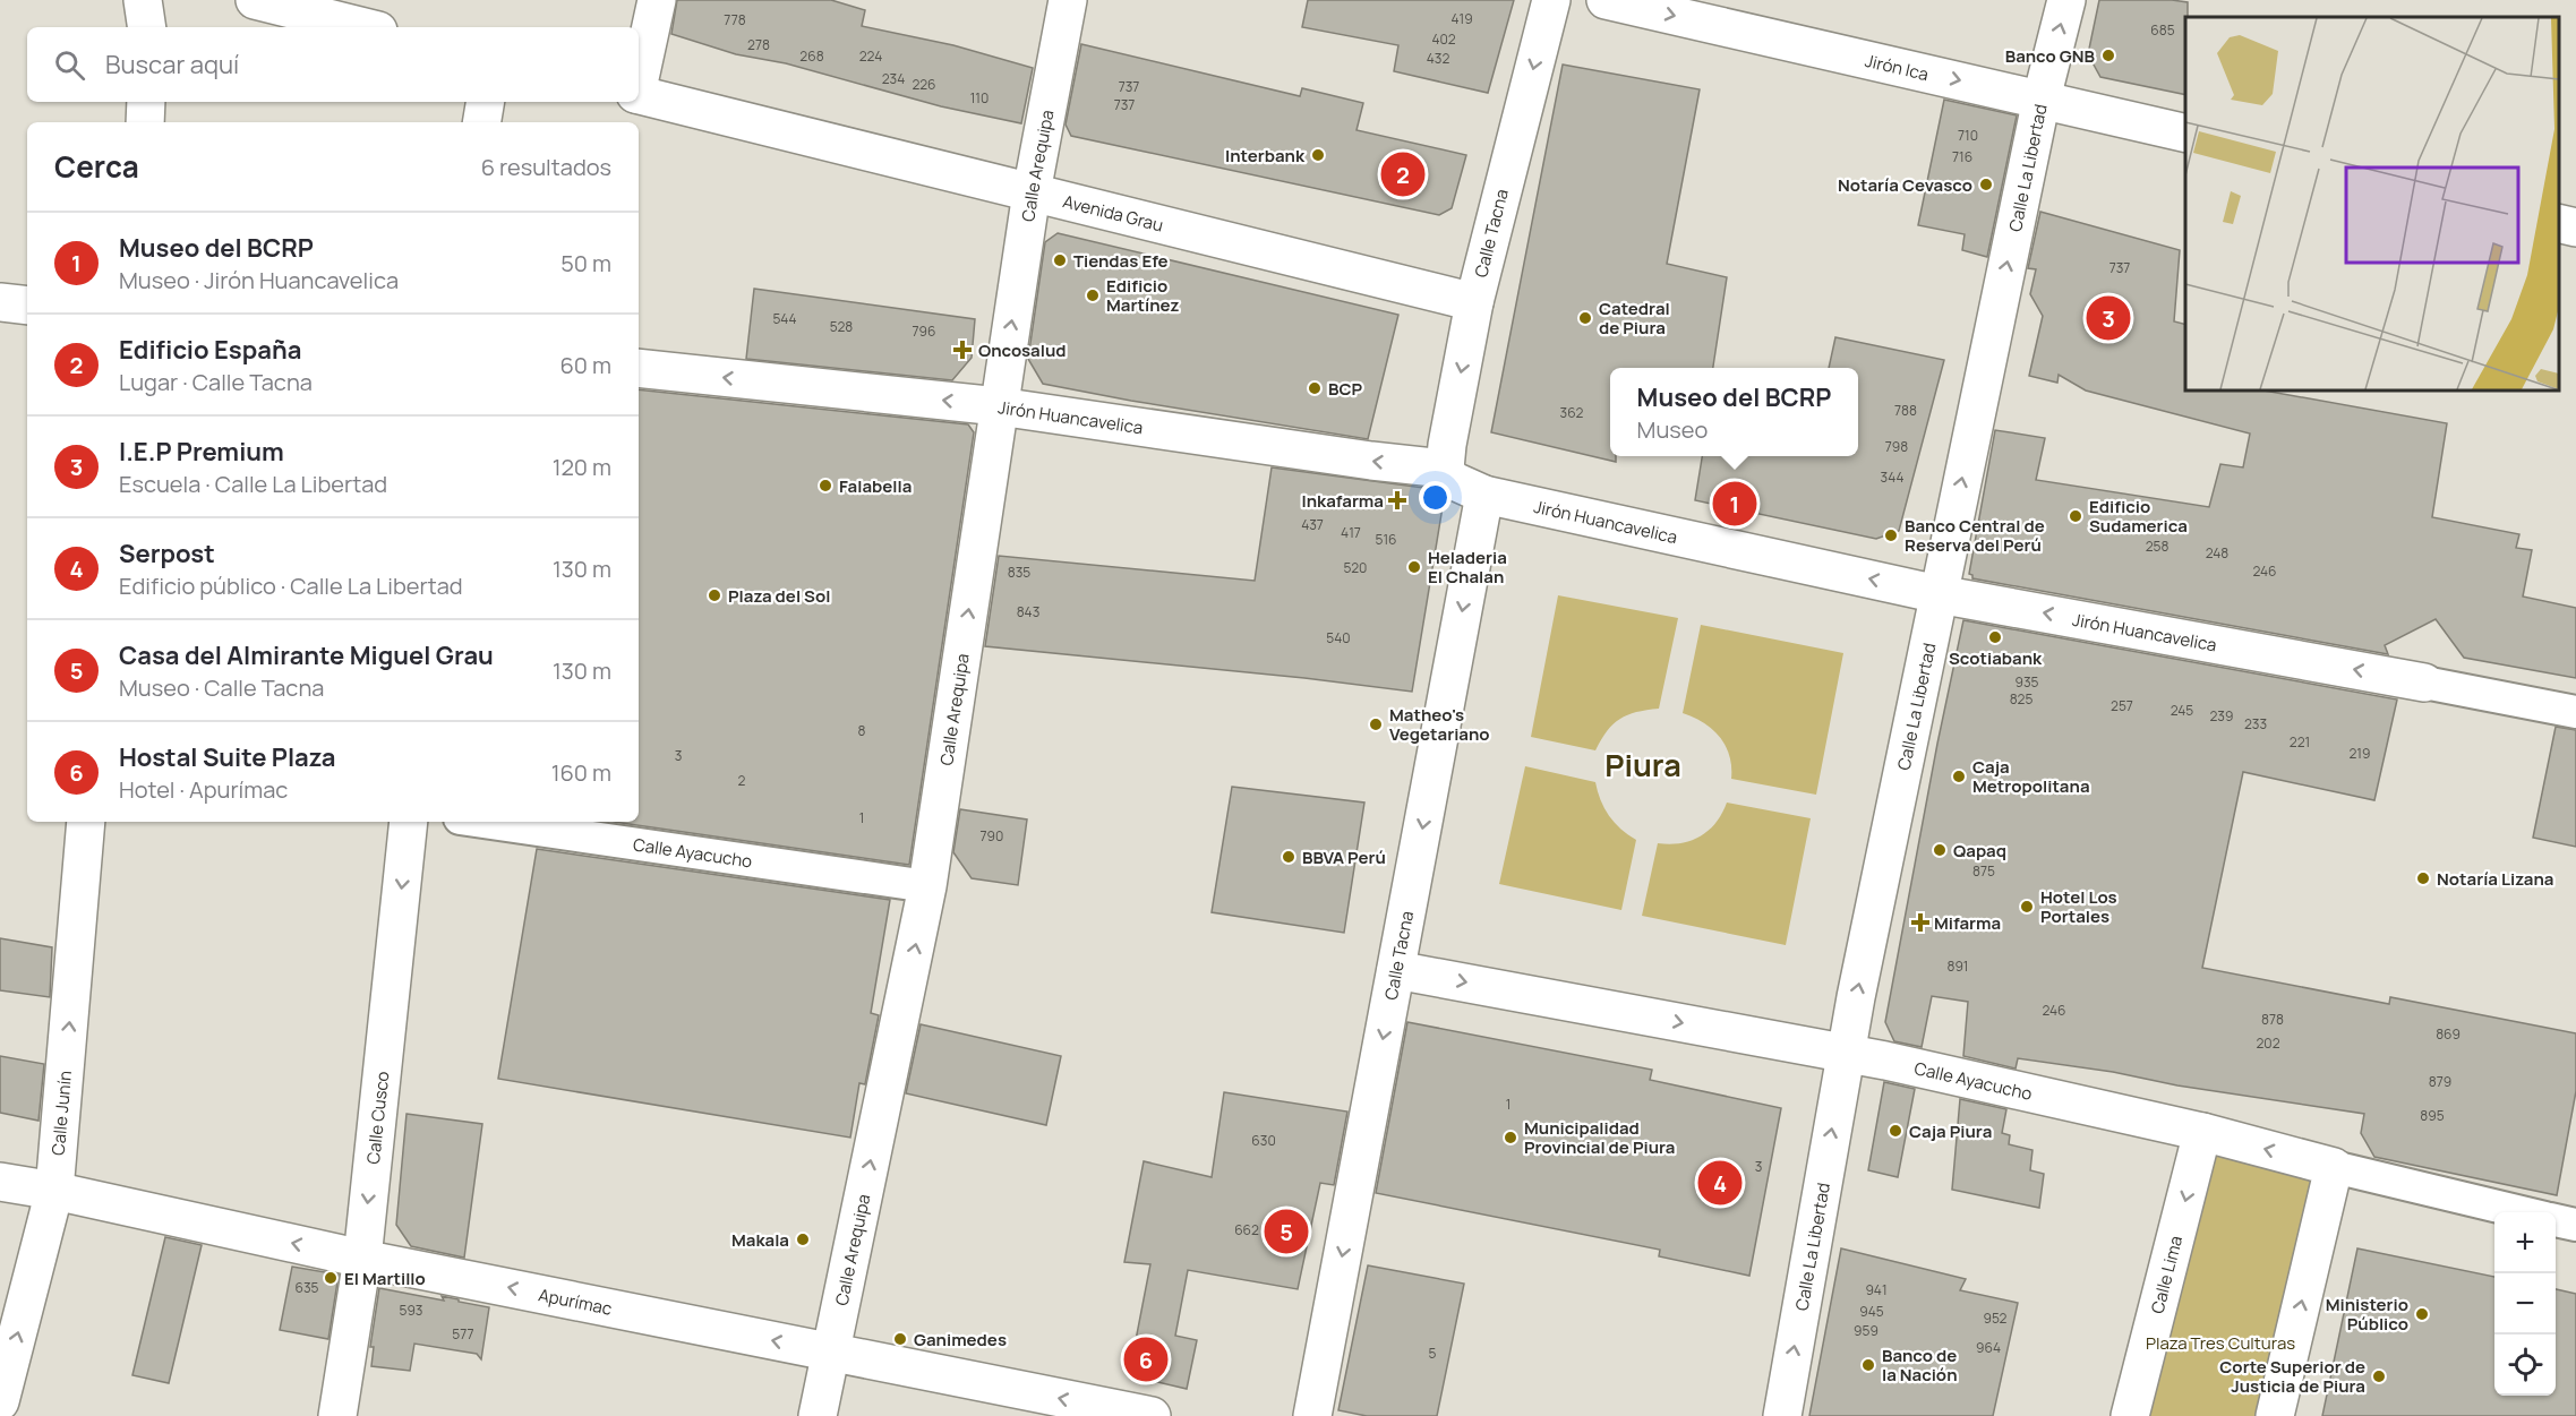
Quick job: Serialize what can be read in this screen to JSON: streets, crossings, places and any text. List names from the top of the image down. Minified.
{"streets":{"street":["Jirón Ica","Calle Arequipa","Calle La Libertad","Avenida Grau","Calle Tacna","Jirón Huancavelica","Calle Ayacucho","Calle Junín","Calle Cusco","Calle Lima","Apurímac"]},"crossings":[["Jirón Ica","Calle La Libertad"],["Calle Arequipa","Avenida Grau"],["Calle Arequipa","Jirón Huancavelica"],["Calle Arequipa","Calle Ayacucho"],["Calle Arequipa","Apurímac"],["Calle La Libertad","Jirón Huancavelica"],["Calle La Libertad","Calle Ayacucho"],["Avenida Grau","Calle Tacna"],["Calle Tacna","Jirón Huancavelica"],["Calle Tacna","Calle Ayacucho"],["Calle Ayacucho","Calle Lima"],["Calle Junín","Apurímac"],["Calle Cusco","Apurímac"]],"one_way":["Jirón Ica","Calle Arequipa","Calle La Libertad","Calle Tacna","Jirón Huancavelica","Calle Junín","Calle Cusco","Apurímac"],"districts":["Piura"],"parks":["Plaza Tres Culturas"],"places":{"other":["Banco GNB","Interbank","Notaría Cevasco","Tiendas Efe","Edificio Martínez","Catedral de Piura","BCP","Falabella","Edificio Sudamerica","Banco Central de Reserva del Perú","Heladeria El Chalan","Plaza del Sol","Scotiabank","Matheo's Vegetariano","Caja Metropolitana","Qapaq","BBVA Perú","Notaría Lizana","Hotel Los Portales","Caja Piura","Municipalidad Provincial de Piura","Makala","El Martillo","Ministerio Público","Ganimedes","Banco de la Nación","Corte Superior de Justicia de Piura"],"health":["Oncosalud","Inkafarma","Mifarma"]},"house_numbers":["419","778","685","402","278","268","224","432","234","226","737","110","737","710","716","737","544","528","796","788","362","798","344","437","417","516","258","248","520","246","835","843","540","935","825","257","245","239","233","8","221","219","3","2","1","790","875","891","246","878","869","202","879","1","895","630","3","662","635","941","593","945","952","959","577","964","5"],"page":{"search":"Buscar aquí","heading":["Cerca","6 resultados"],"pins":["2","3","1","4","5","6"],"list":[{"mark":"1","name":"Museo del BCRP","note":"Museo · Jirón Huancavelica","value":"50 m"},{"mark":"2","name":"Edificio España","note":"Lugar · Calle Tacna","value":"60 m"},{"mark":"3","name":"I.E.P Premium","note":"Escuela · Calle La Libertad","value":"120 m"},{"mark":"4","name":"Serpost","note":"Edificio público · Calle La Libertad","value":"130 m"},{"mark":"5","name":"Casa del Almirante Miguel Grau","note":"Museo · Calle Tacna","value":"130 m"},{"mark":"6","name":"Hostal Suite Plaza","note":"Hotel · Apurímac","value":"160 m"}],"popup":["Museo del BCRP","Museo"],"map_buttons":["+","−"]}}
